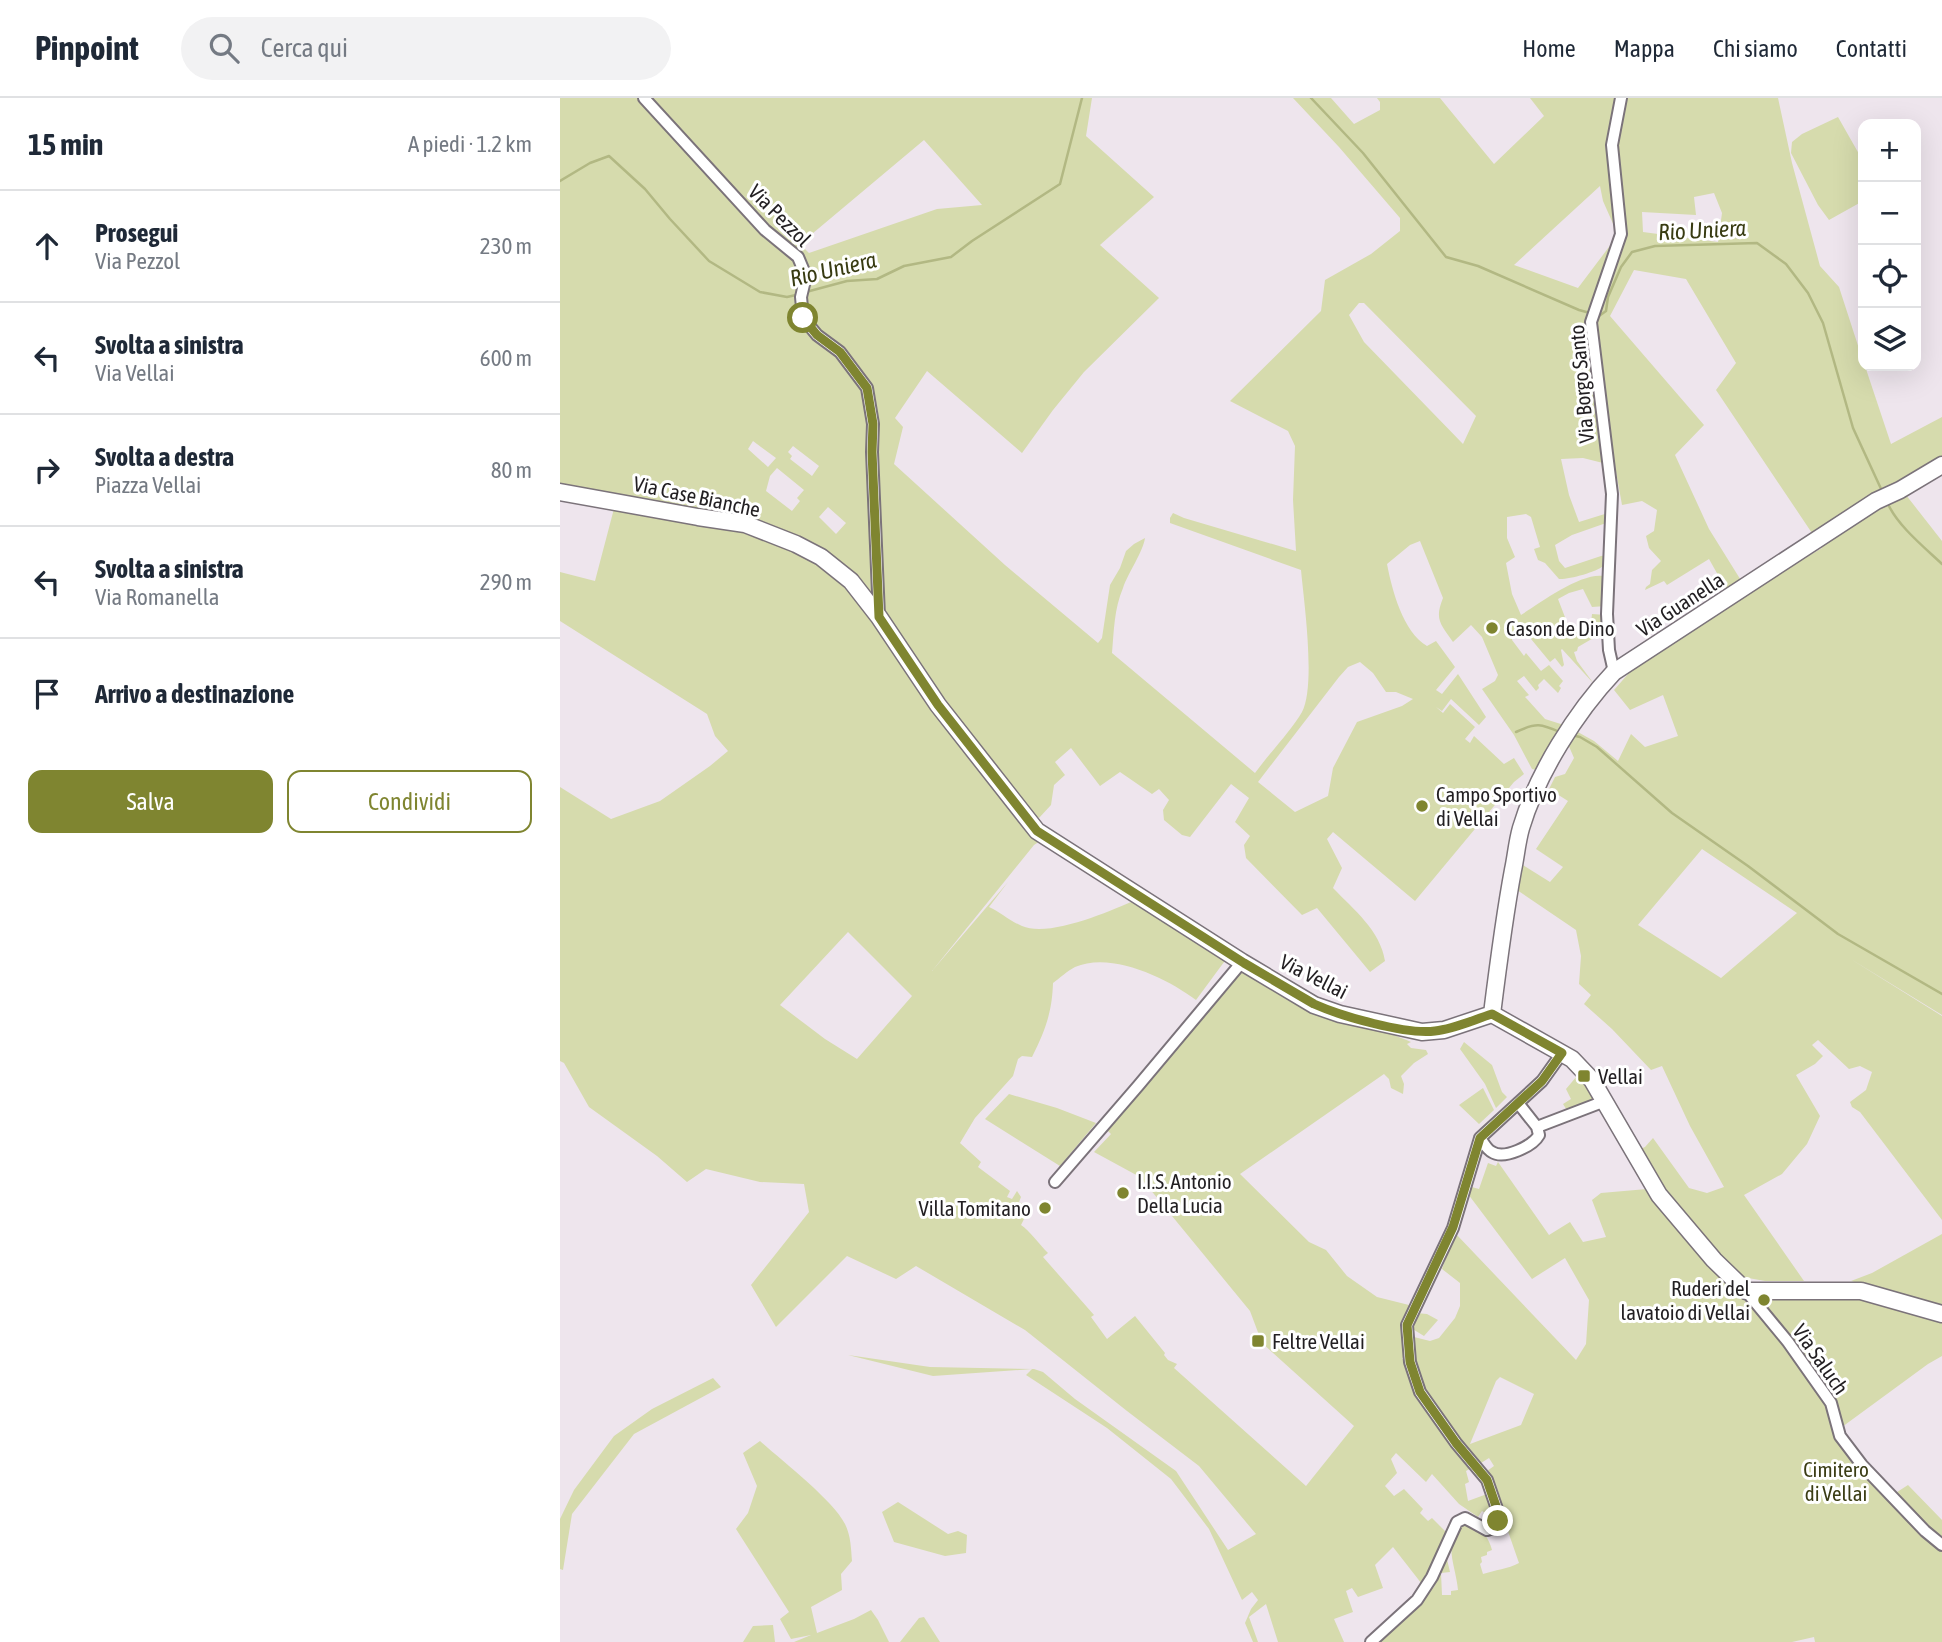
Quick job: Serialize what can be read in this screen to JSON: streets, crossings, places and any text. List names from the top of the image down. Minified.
{"streets":{"street":["Via Pezzol","Via Borgo Santo","Via Case Bianche","Via Guanella","Via Vellai","Via Saluch"]},"crossings":[["Via Pezzol","Via Case Bianche"],["Via Pezzol","Via Vellai"],["Via Borgo Santo","Via Guanella"],["Via Case Bianche","Via Vellai"],["Via Guanella","Via Vellai"]],"water":["Rio Uniera"],"parks":["Cimitero di Vellai"],"places":{"other":["Cason de Dino","Campo Sportivo di Vellai","I.I.S. Antonio Della Lucia","Villa Tomitano","Ruderi del lavatoio di Vellai"],"transit":["Vellai","Feltre Vellai"]},"page":{"header":"Pinpoint","search":"Cerca qui","nav":["Home","Mappa","Chi siamo","Contatti"],"heading":["15 min","A piedi · 1.2 km"],"map_buttons":["+","−"],"list":[["Prosegui","Via Pezzol","230 m"],["Svolta a sinistra","Via Vellai","600 m"],["Svolta a destra","Piazza Vellai","80 m"],["Svolta a sinistra","Via Romanella","290 m"],"Arrivo a destinazione"],"buttons":["Salva","Condividi"]}}
